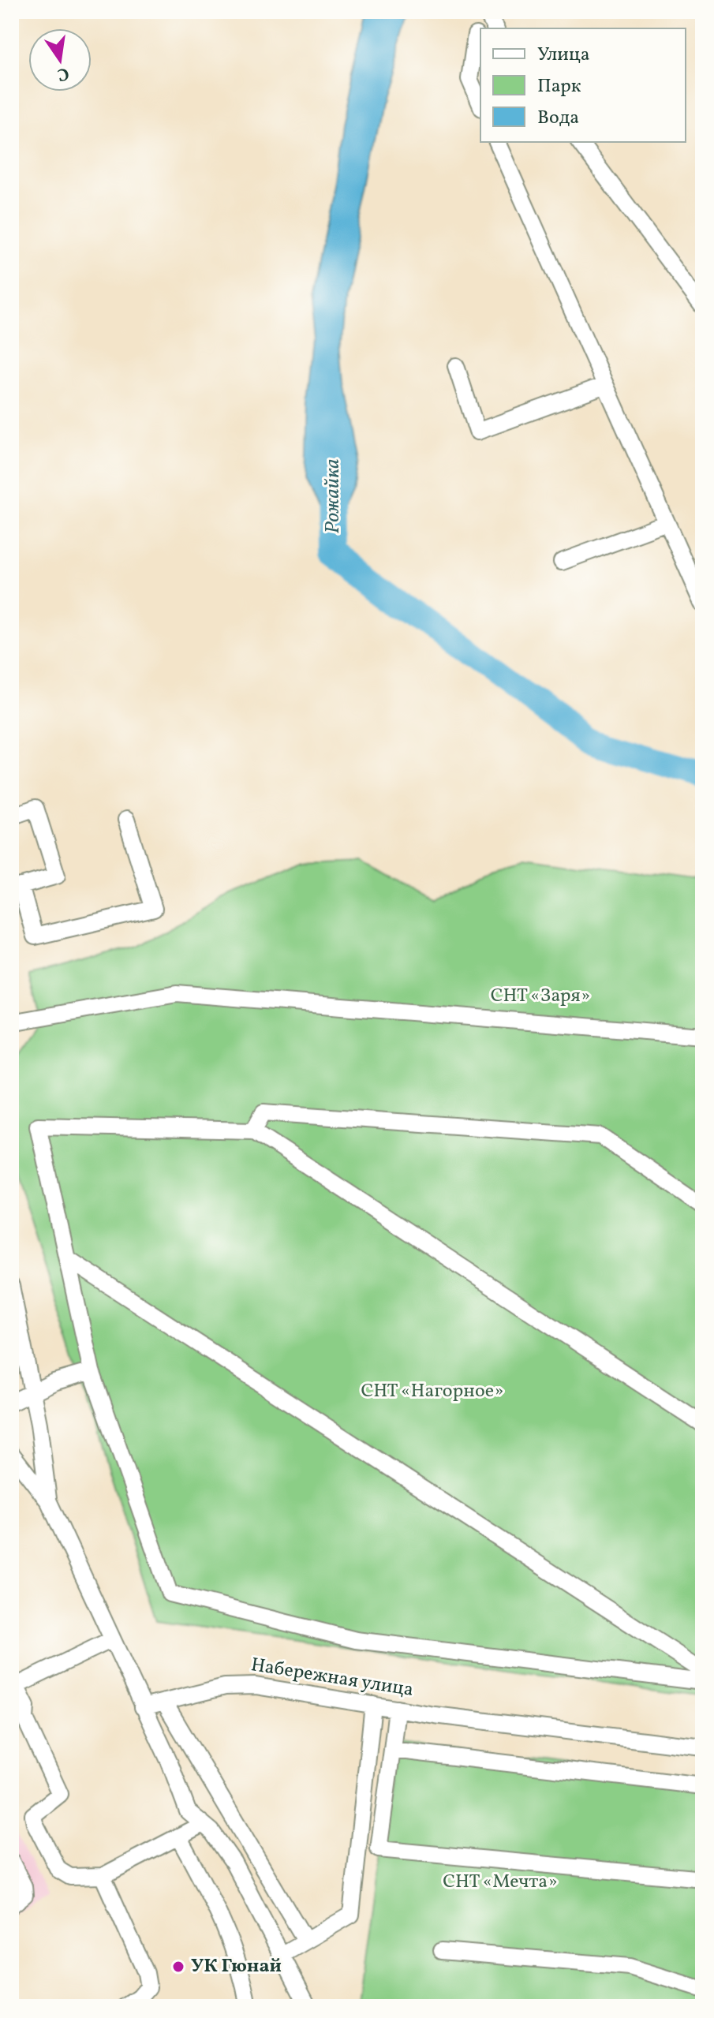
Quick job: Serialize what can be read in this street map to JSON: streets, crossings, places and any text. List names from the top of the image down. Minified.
{"streets":{"street":["Набережная улица"]},"water":["Рожайка"],"parks":["СНТ «Заря»","СНТ «Нагорное»","СНТ «Мечта»"],"places":["УК Гюнай"],"legend":["Улица","Парк","Вода"],"north":"bottom"}
